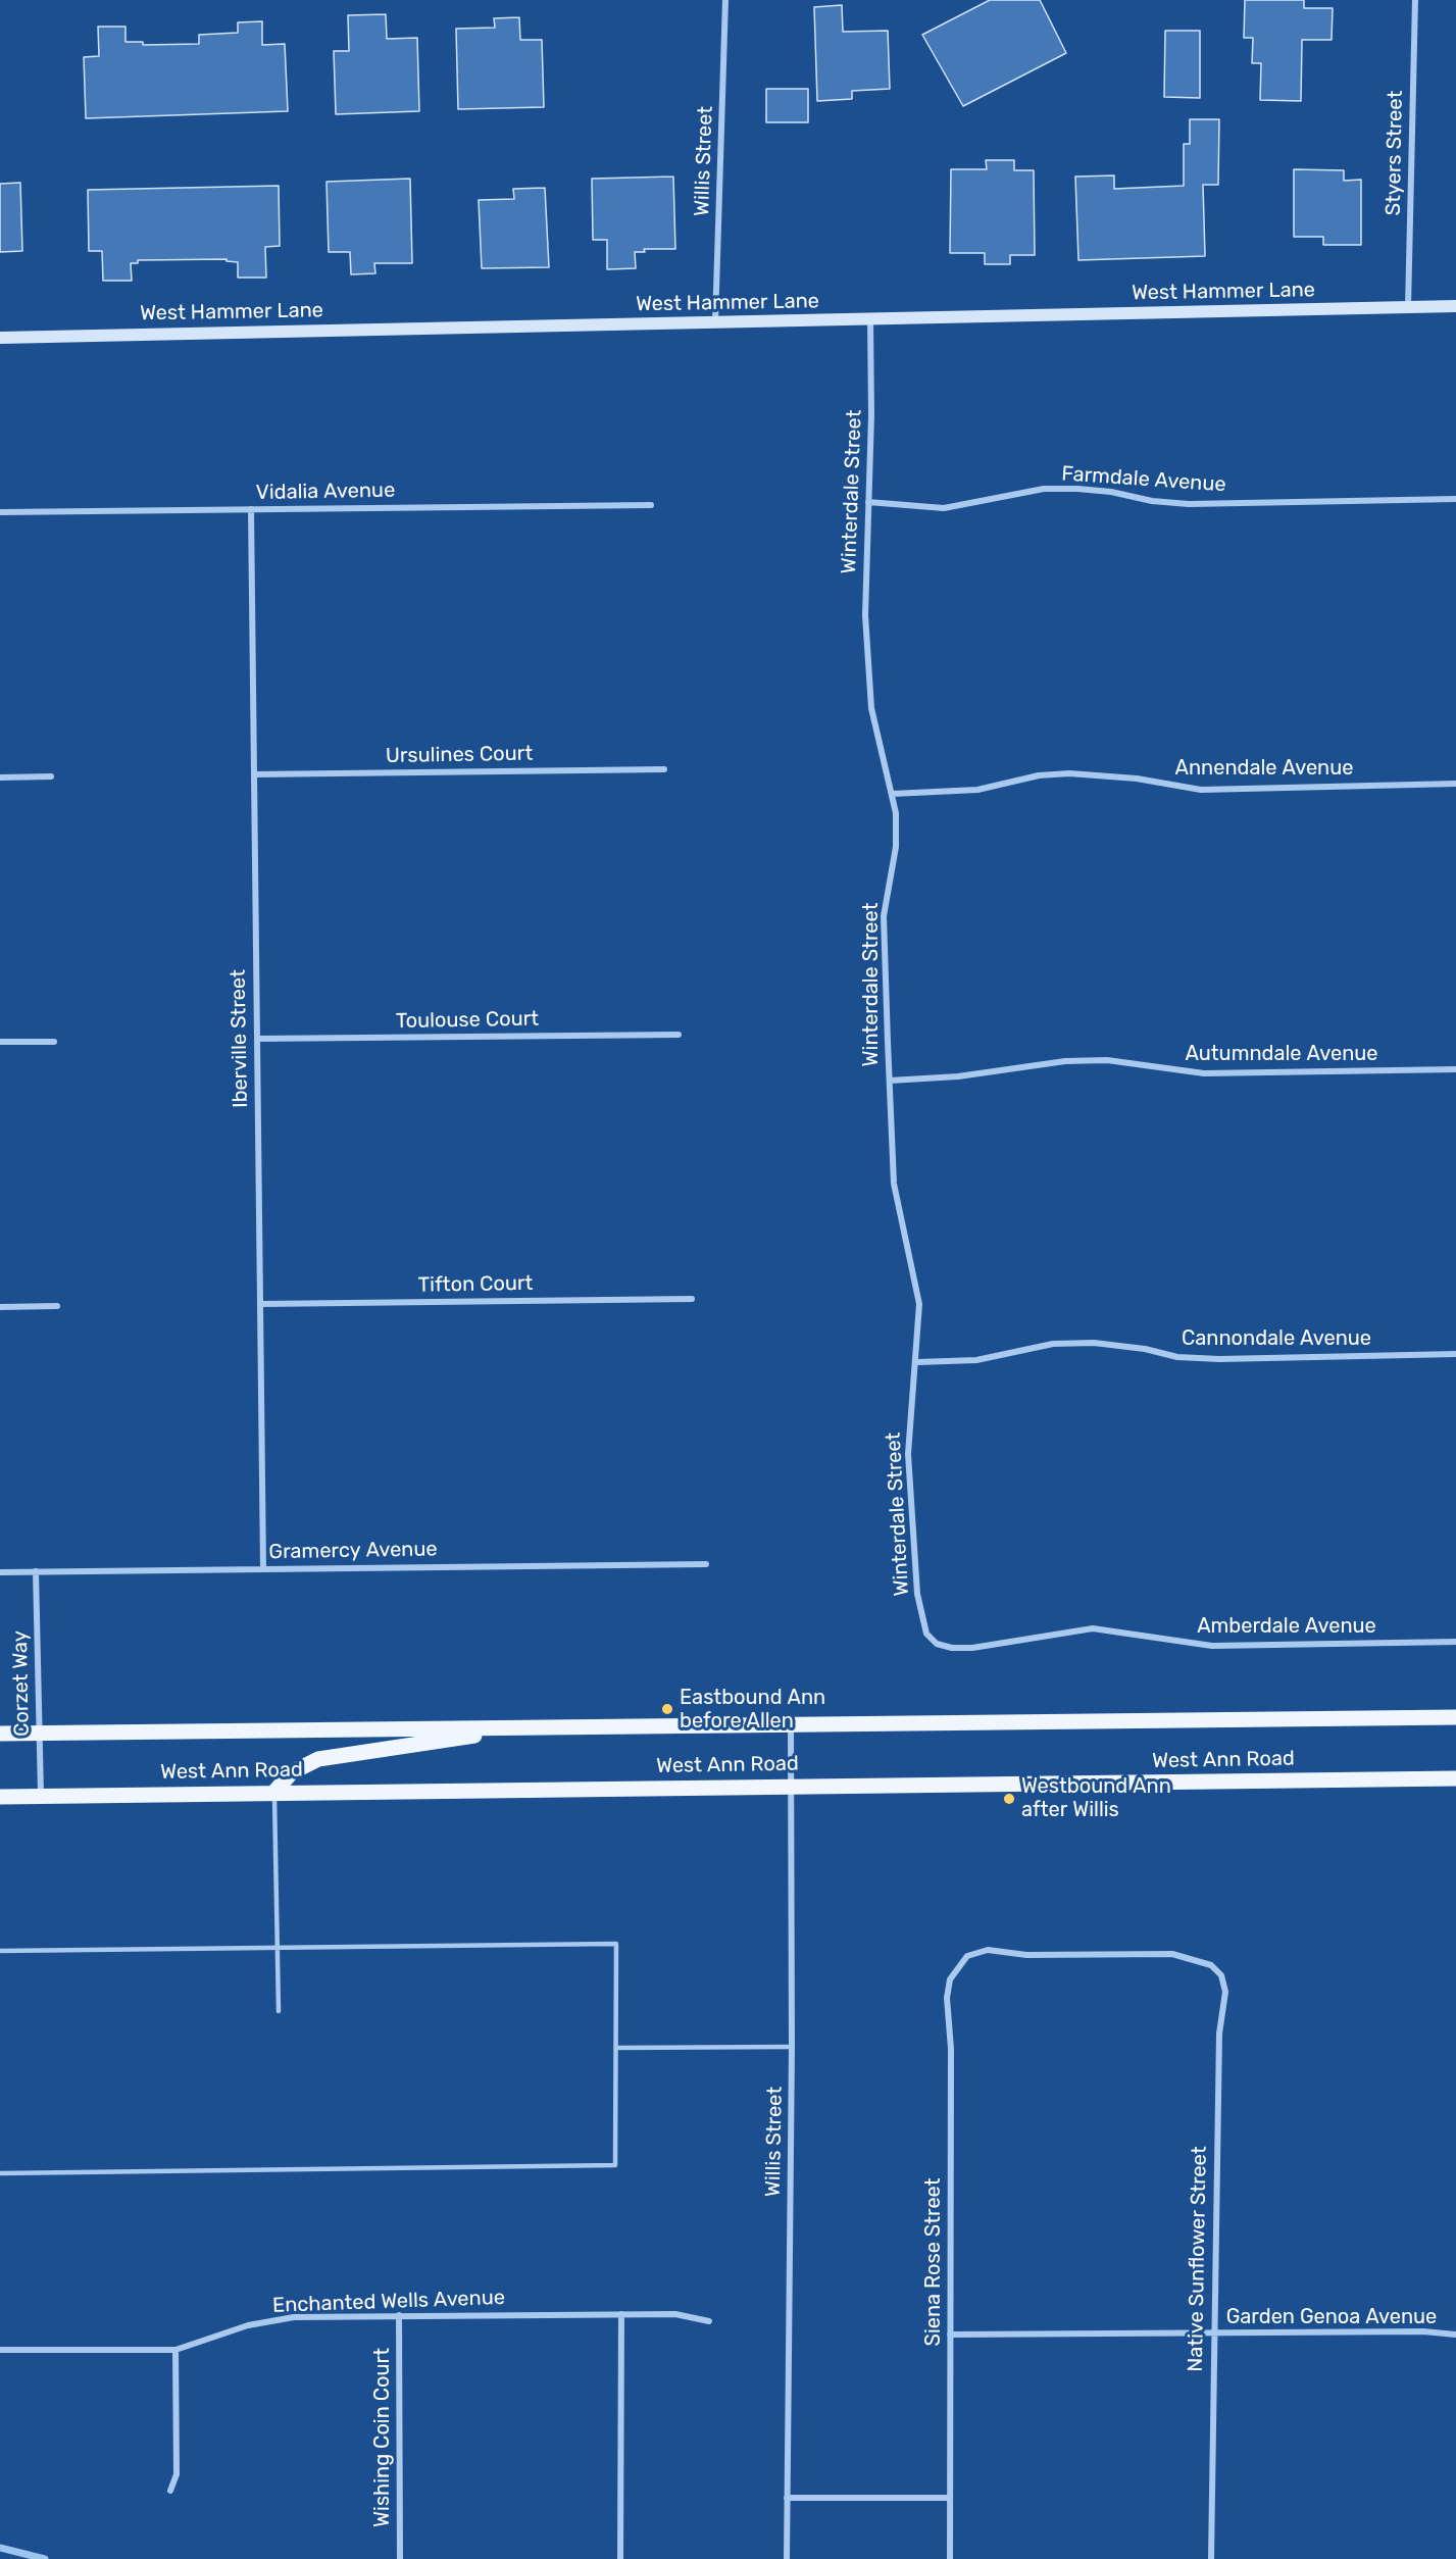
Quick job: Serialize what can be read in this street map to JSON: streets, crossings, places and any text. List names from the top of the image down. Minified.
{"streets":{"main road":["West Ann Road"],"street":["Styers Street","Willis Street","West Hammer Lane","Farmdale Avenue","Vidalia Avenue","Winterdale Street","Ursulines Court","Annendale Avenue","Toulouse Court","Iberville Street","Autumndale Avenue","Tifton Court","Cannondale Avenue","Gramercy Avenue","Amberdale Avenue","Corzet Way","Native Sunflower Street","Siena Rose Street","Enchanted Wells Avenue","Garden Genoa Avenue","Wishing Coin Court"]},"crossings":[["Styers Street","West Hammer Lane"],["Willis Street","West Hammer Lane"],["Willis Street","West Ann Road"],["West Hammer Lane","Winterdale Street"],["Farmdale Avenue","Winterdale Street"],["Vidalia Avenue","Iberville Street"],["Winterdale Street","Annendale Avenue"],["Winterdale Street","Autumndale Avenue"],["Winterdale Street","Cannondale Avenue"],["Winterdale Street","Amberdale Avenue"],["Ursulines Court","Iberville Street"],["Toulouse Court","Iberville Street"],["Iberville Street","Tifton Court"],["Iberville Street","Gramercy Avenue"],["Gramercy Avenue","Corzet Way"],["Corzet Way","West Ann Road"],["Native Sunflower Street","Siena Rose Street"],["Native Sunflower Street","Garden Genoa Avenue"],["Siena Rose Street","Garden Genoa Avenue"],["Enchanted Wells Avenue","Wishing Coin Court"]],"places":["Eastbound Ann before Allen","Westbound Ann after Willis"]}
